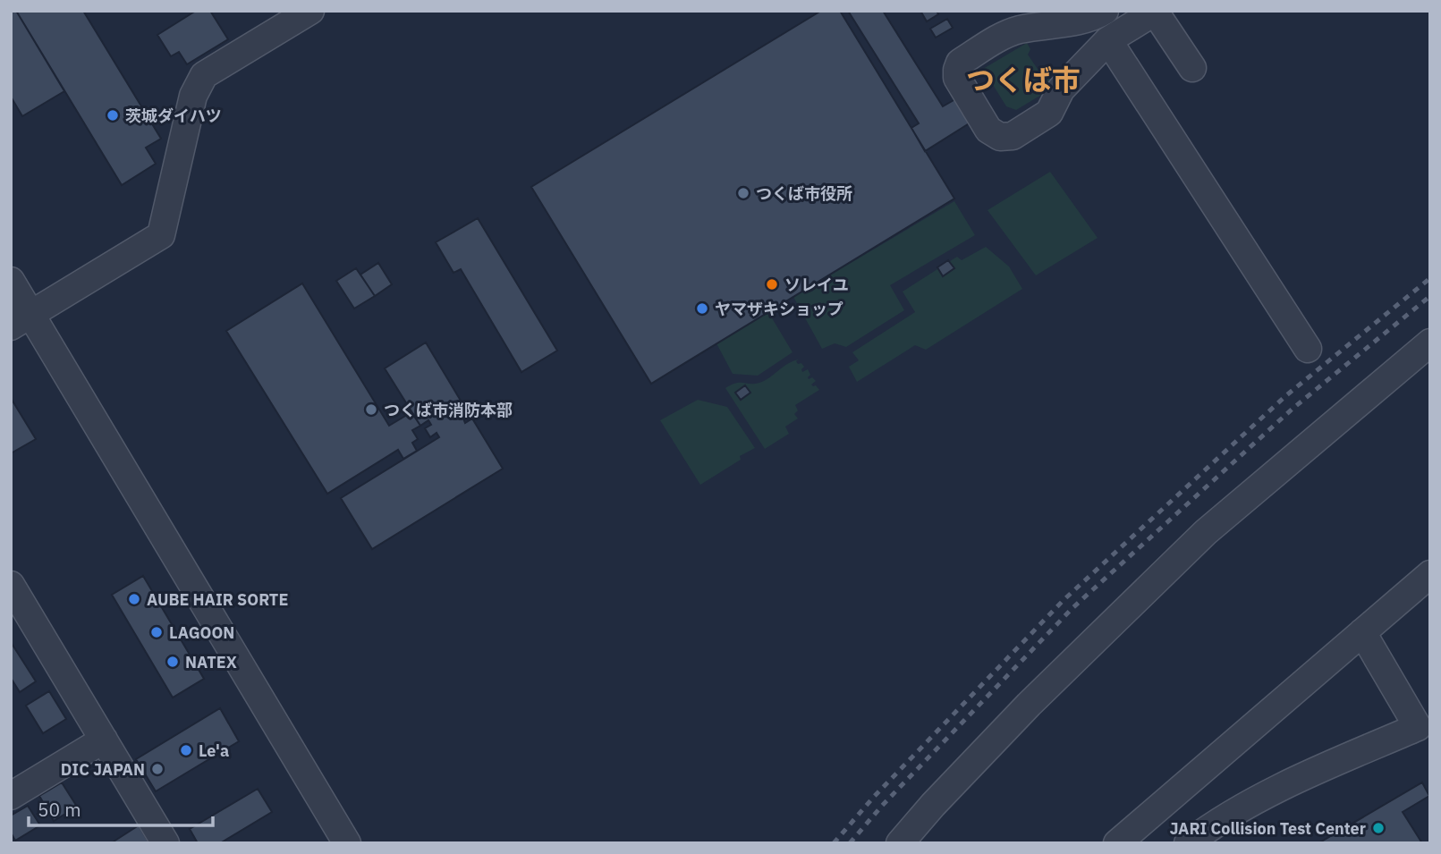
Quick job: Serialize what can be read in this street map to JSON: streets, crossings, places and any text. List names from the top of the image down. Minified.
{"districts":["つくば市"],"places":["茨城ダイハツ","つくば市役所","ソレイユ","ヤマザキショップ","つくば市消防本部","AUBE HAIR SORTE","LAGOON","NATEX","Le'a","DIC JAPAN","JARI Collision Test Center"],"scale_bar":"50 m"}
